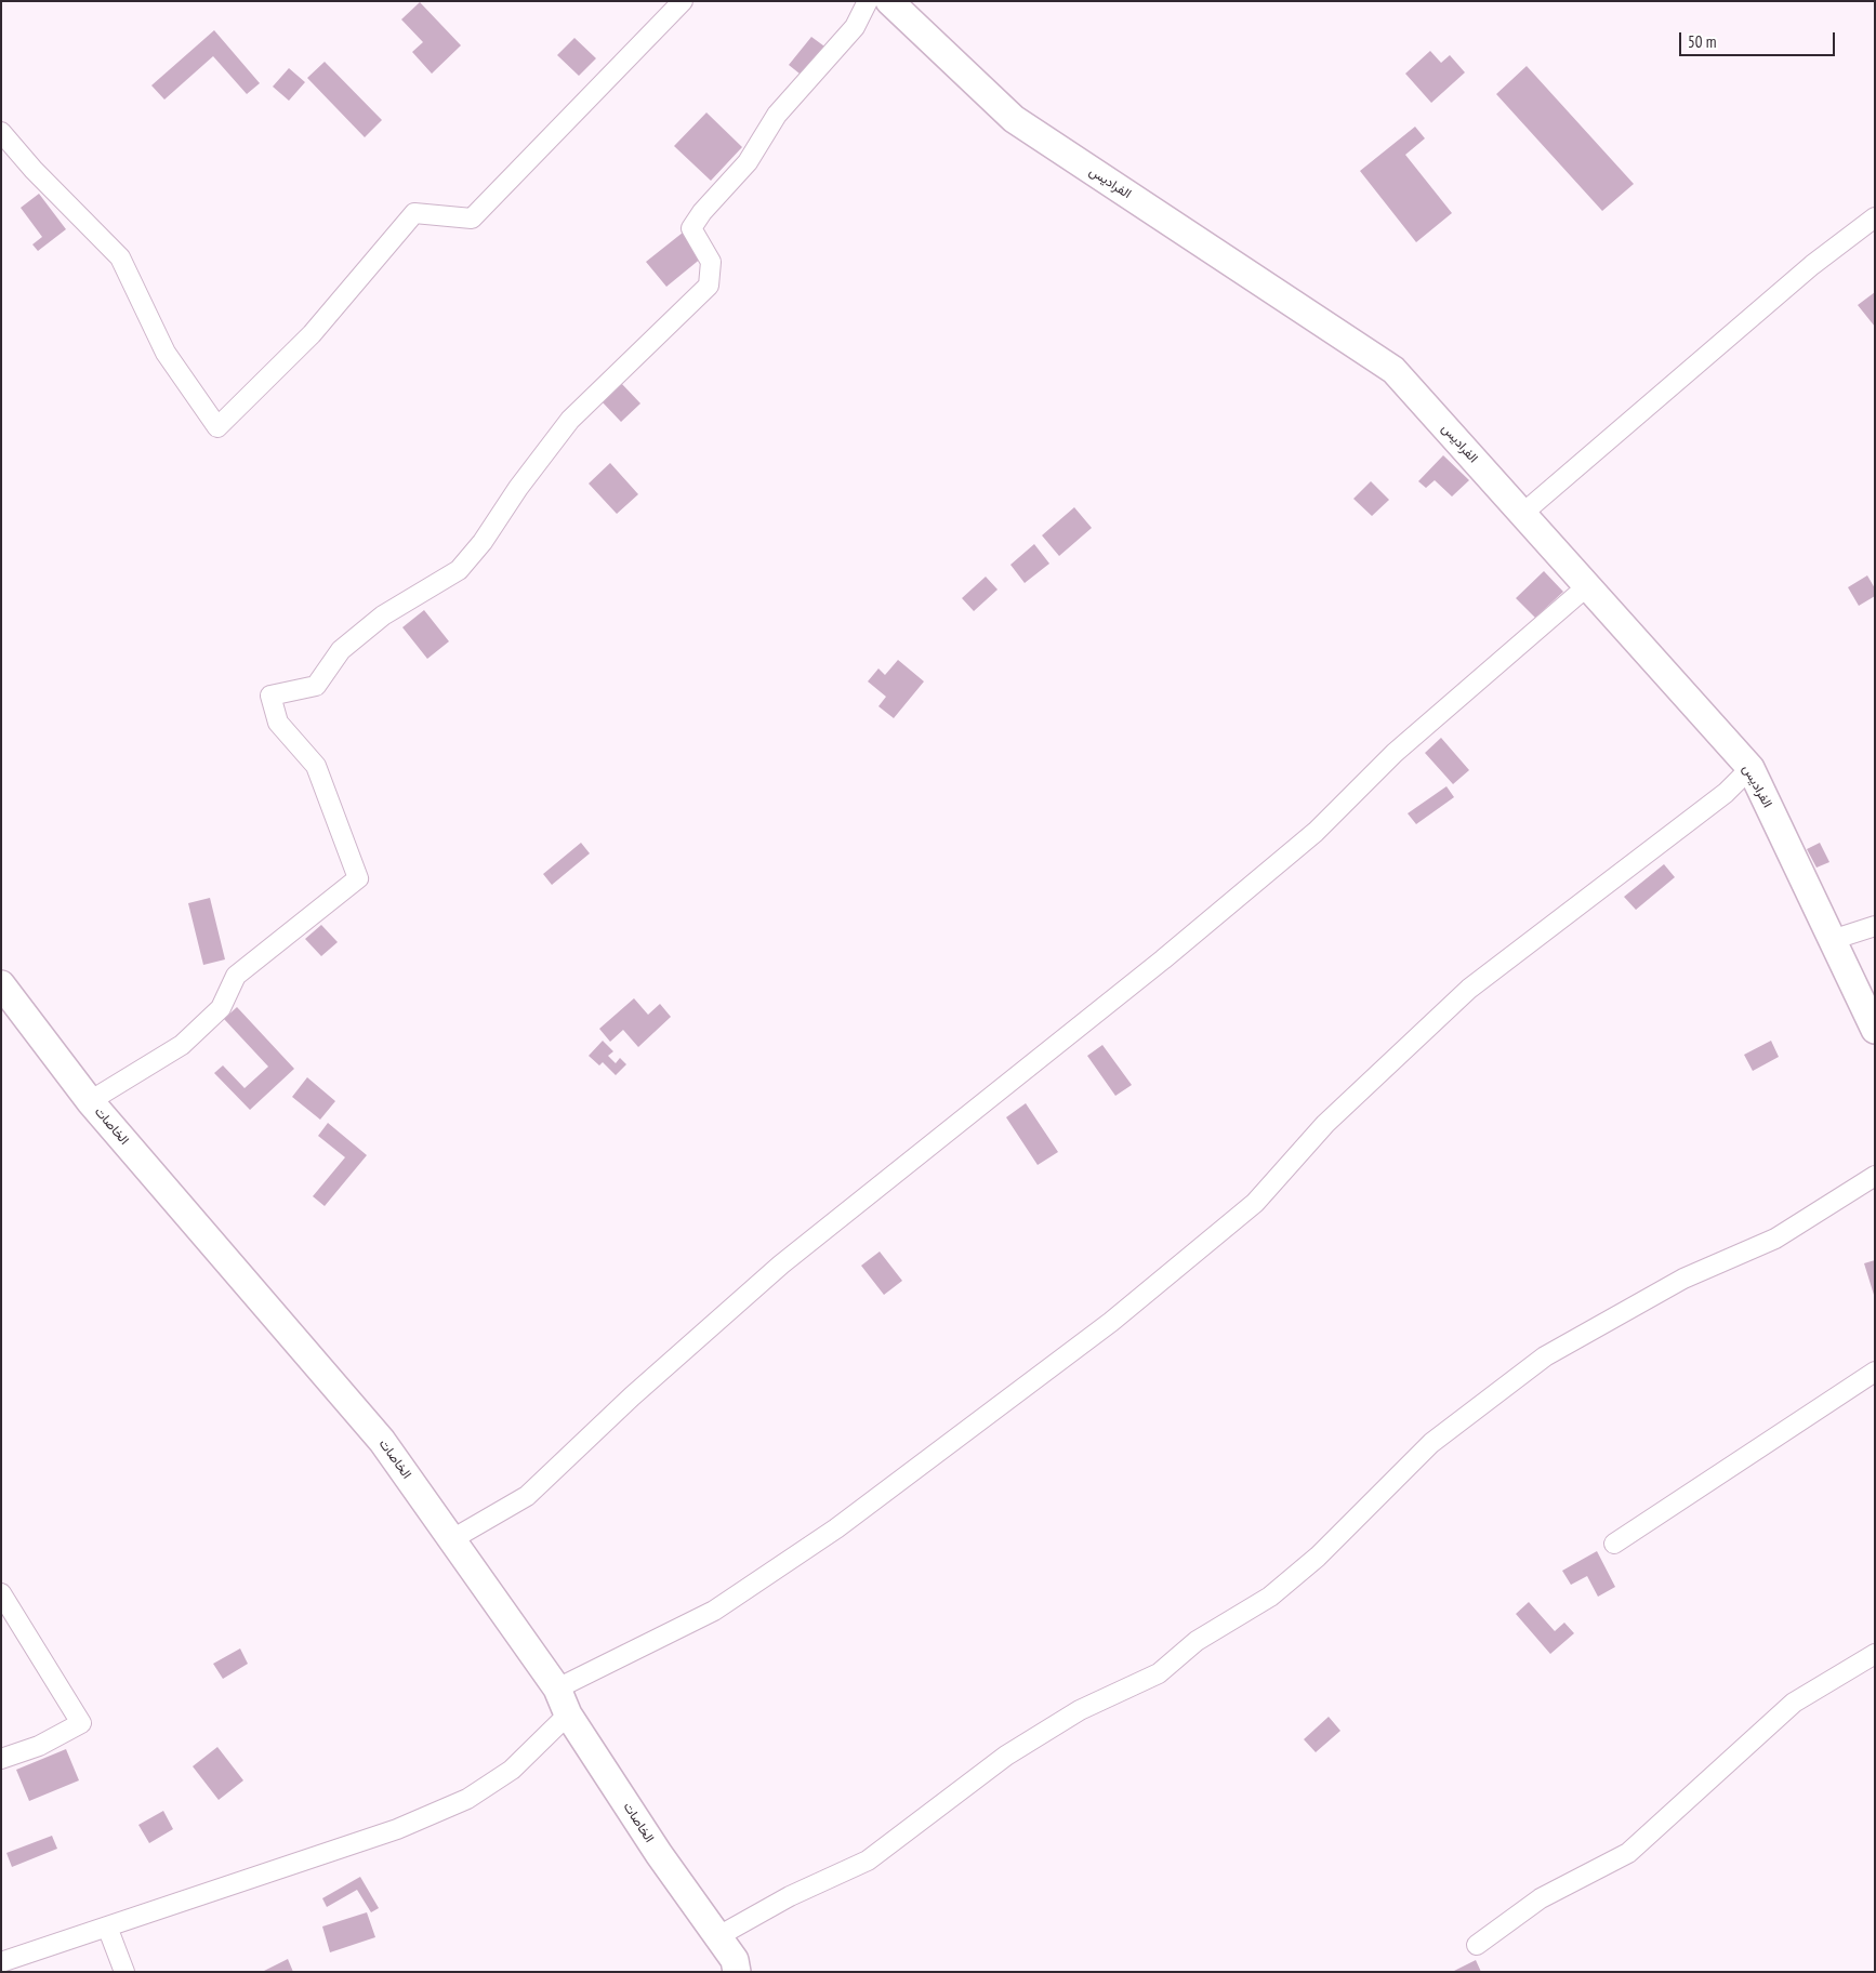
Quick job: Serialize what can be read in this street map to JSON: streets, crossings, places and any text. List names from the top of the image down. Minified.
{"streets":{"street":["الفراديس","الخاصات"]},"scale_bar":"50 m"}
